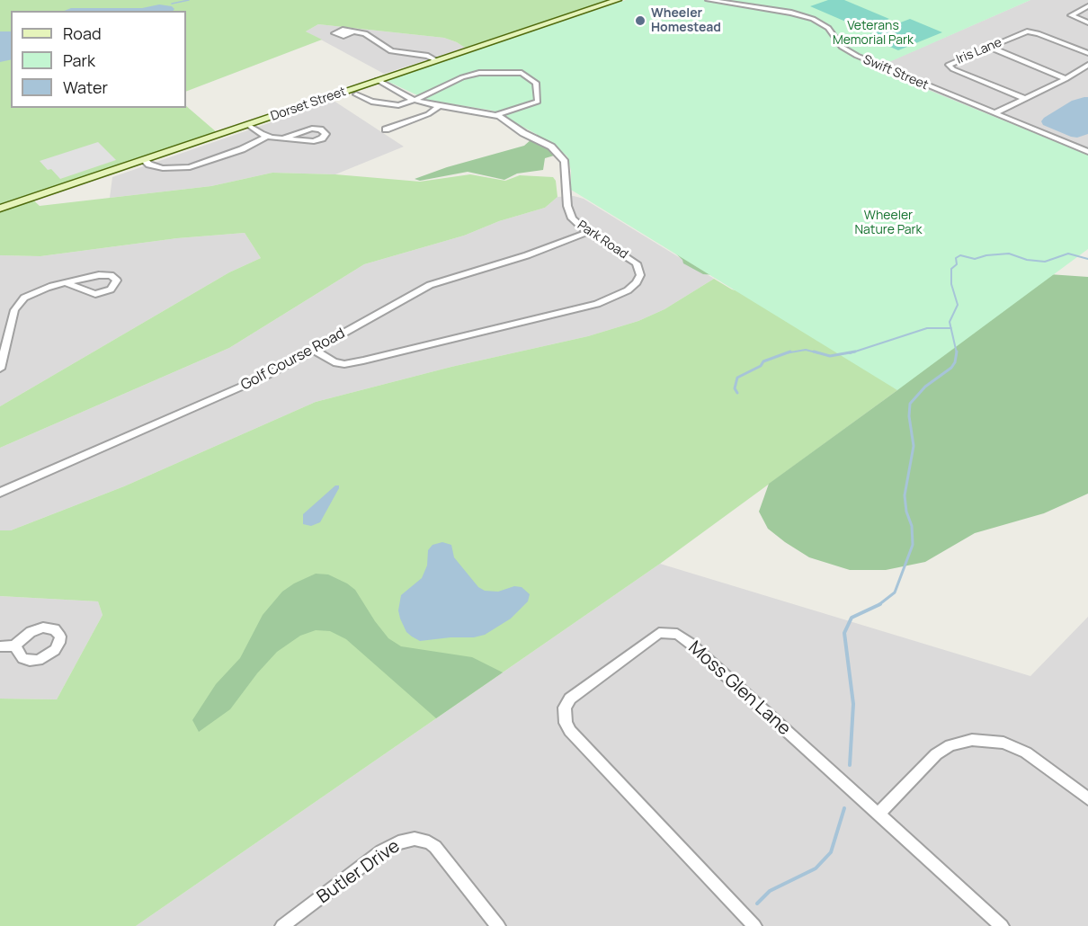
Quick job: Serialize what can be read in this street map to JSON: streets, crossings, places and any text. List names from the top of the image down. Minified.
{"streets":{"street":["Iris Lane","Swift Street","Dorset Street","Park Road","Golf Course Road","Moss Glen Lane","Butler Drive"]},"crossings":[["Dorset Street","Park Road"],["Park Road","Golf Course Road"]],"parks":["Veterans Memorial Park","Wheeler Nature Park"],"places":["Wheeler Homestead"],"legend":["Road","Park","Water"]}
